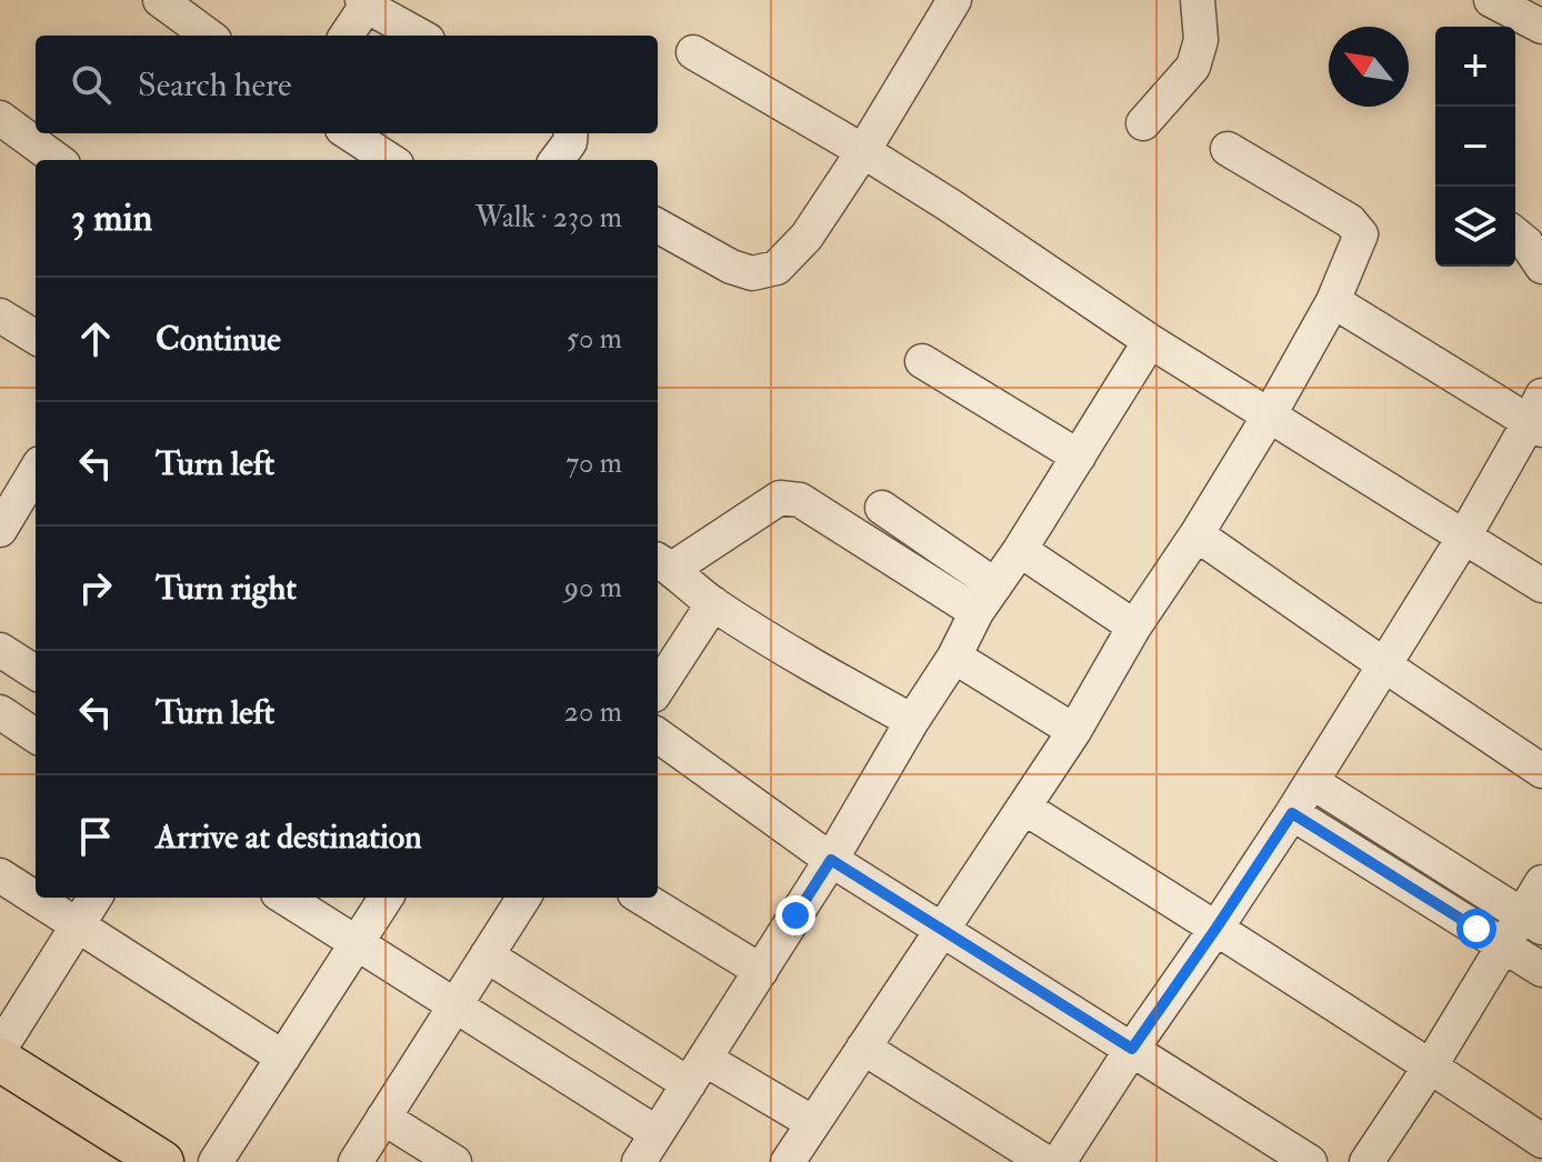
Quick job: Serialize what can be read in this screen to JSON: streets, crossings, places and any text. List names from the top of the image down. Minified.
{"north":"top left","page":{"map_buttons":["+","−"],"search":"Search here","heading":["3 min","Walk · 230 m"],"list":[["Continue","50 m"],["Turn left","70 m"],["Turn right","90 m"],["Turn left","20 m"],"Arrive at destination"]}}
